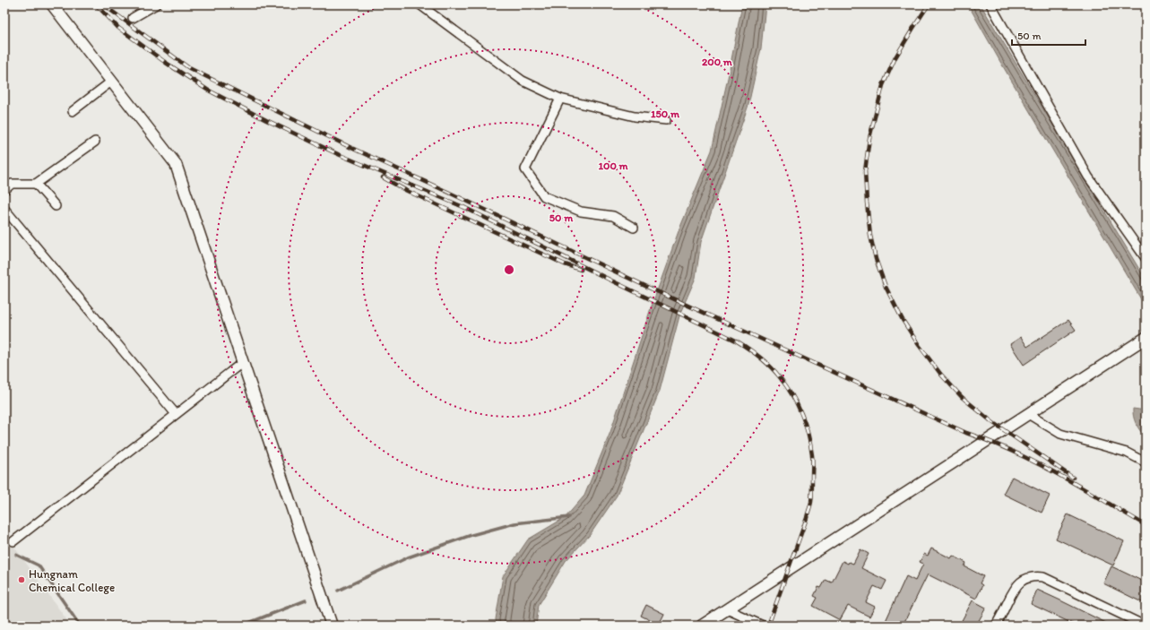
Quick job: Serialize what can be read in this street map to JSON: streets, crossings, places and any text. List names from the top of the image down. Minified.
{"places":["Hungnam Chemical College"],"scale_bar":"50 m","rings":["200 m","150 m","100 m","50 m"]}
